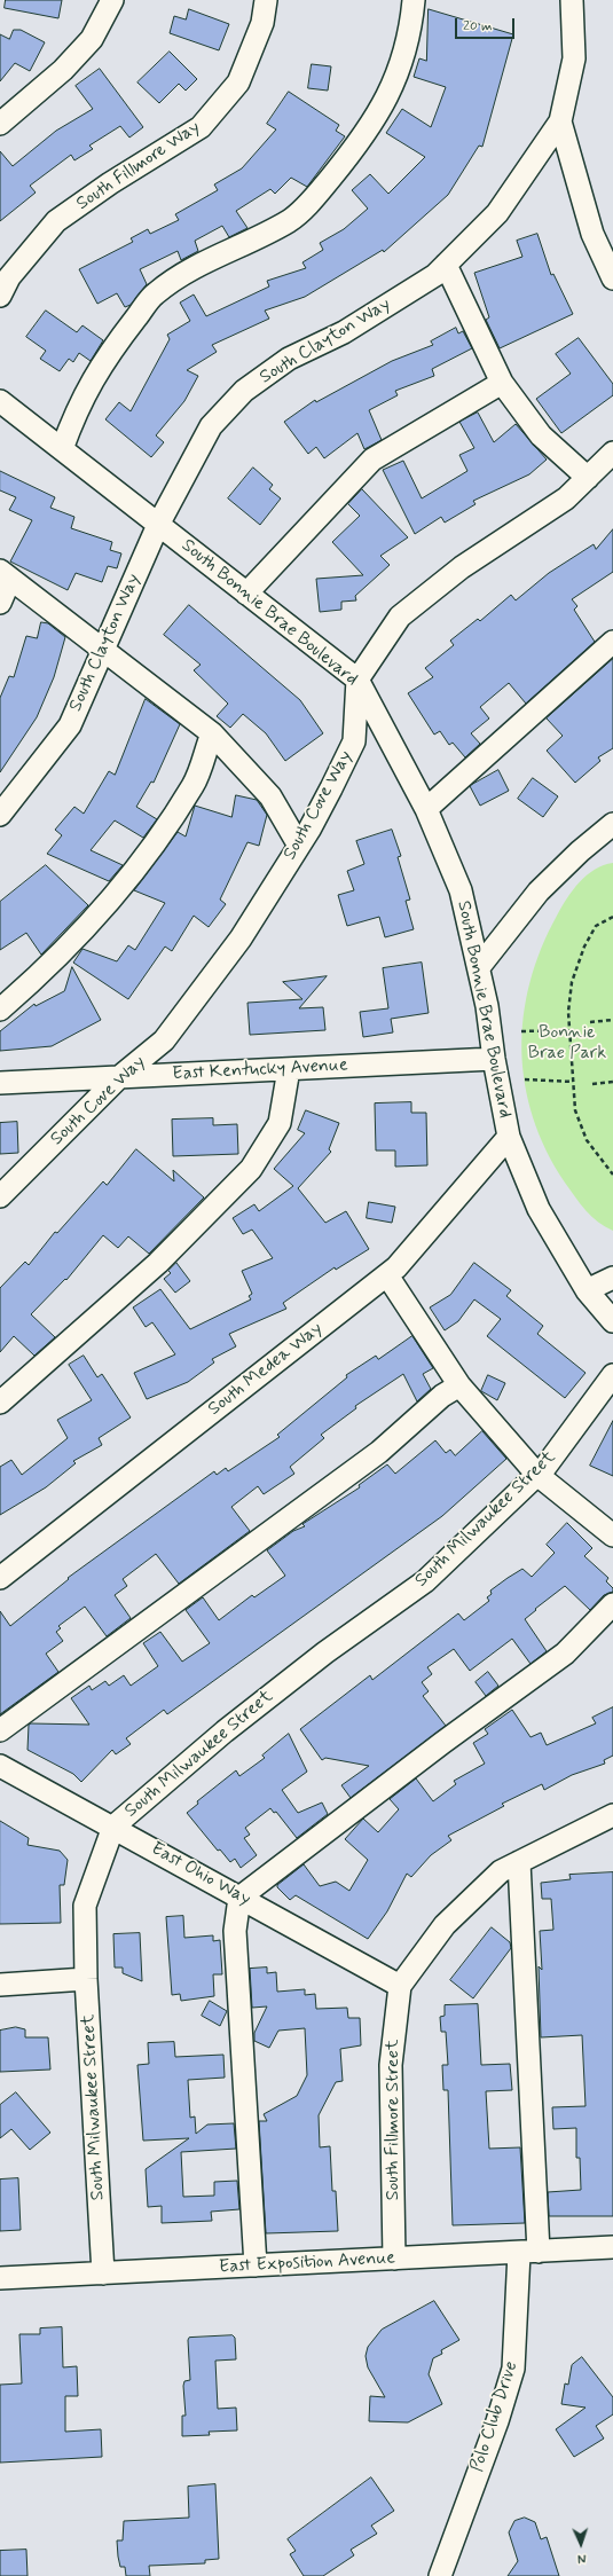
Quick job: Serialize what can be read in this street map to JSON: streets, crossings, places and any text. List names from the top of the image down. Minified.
{"streets":{"street":["South Fillmore Way","South Clayton Way","South Bonnie Brae Boulevard","South Cove Way","East Kentucky Avenue","South Medea Way","South Milwaukee Street","East Ohio Way","South Fillmore Street","East Exposition Avenue","Polo Club Drive"]},"crossings":[["South Clayton Way","South Bonnie Brae Boulevard"],["South Bonnie Brae Boulevard","South Cove Way"],["South Bonnie Brae Boulevard","East Kentucky Avenue"],["South Bonnie Brae Boulevard","South Medea Way"],["South Cove Way","East Kentucky Avenue"],["South Milwaukee Street","East Ohio Way"],["South Milwaukee Street","East Exposition Avenue"],["East Ohio Way","South Fillmore Street"],["South Fillmore Street","East Exposition Avenue"],["South Fillmore Street","Polo Club Drive"],["East Exposition Avenue","Polo Club Drive"]],"parks":["Bonnie Brae Park"],"scale_bar":"20 m","north":"bottom"}
